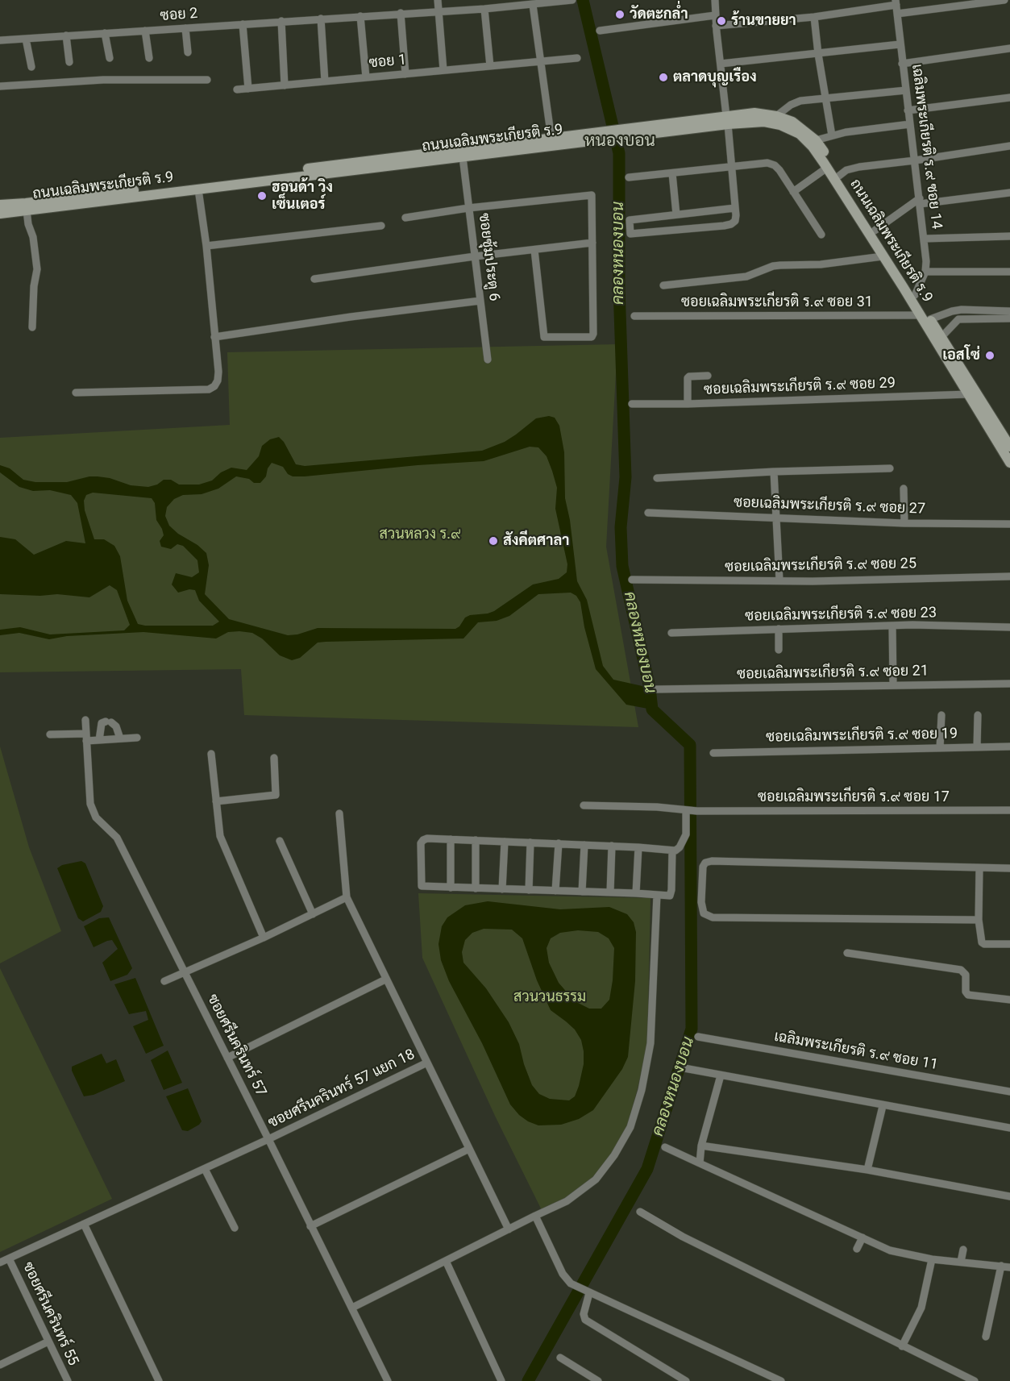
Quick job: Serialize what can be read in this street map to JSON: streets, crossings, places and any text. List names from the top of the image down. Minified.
{"streets":{"main road":["ถนนเฉลิมพระเกียรติ ร.9"],"street":["ซอย 2","ซอย 1","เฉลิมพระเกียรติ ร.๙ ซอย 14","ซอยซุ้มประตู 6","ซอยเฉลิมพระเกียรติ ร.๙ ซอย 31","ซอยเฉลิมพระเกียรติ ร.๙ ซอย 29","ซอยเฉลิมพระเกียรติ ร.๙ ซอย 27","ซอยเฉลิมพระเกียรติ ร.๙ ซอย 25","ซอยเฉลิมพระเกียรติ ร.๙ ซอย 23","ซอยเฉลิมพระเกียรติ ร.๙ ซอย 21","ซอยเฉลิมพระเกียรติ ร.๙ ซอย 19","ซอยเฉลิมพระเกียรติ ร.๙ ซอย 17","ซอยศรีนครินทร์ 57","เฉลิมพระเกียรติ ร.๙ ซอย 11","ซอยศรีนครินทร์ 57 แยก 18","ซอยศรีนครินทร์ 55"]},"crossings":[["ถนนเฉลิมพระเกียรติ ร.9","เฉลิมพระเกียรติ ร.๙ ซอย 14"],["ถนนเฉลิมพระเกียรติ ร.9","ซอยซุ้มประตู 6"],["ถนนเฉลิมพระเกียรติ ร.9","ซอยเฉลิมพระเกียรติ ร.๙ ซอย 31"],["ถนนเฉลิมพระเกียรติ ร.9","ซอยเฉลิมพระเกียรติ ร.๙ ซอย 29"],["ซอยศรีนครินทร์ 57","ซอยศรีนครินทร์ 57 แยก 18"],["ซอยศรีนครินทร์ 57 แยก 18","ซอยศรีนครินทร์ 55"]],"districts":["หนองบอน"],"water":["คลองหนองบอน"],"parks":["สวนหลวง ร.๙","สวนวนธรรม"],"places":["วัดตะกล่ำ","ร้านขายยา","ตลาดบุญเรือง","ฮอนด้า วิง เซ็นเตอร์","เอสโซ่","สังคีตศาลา"]}
